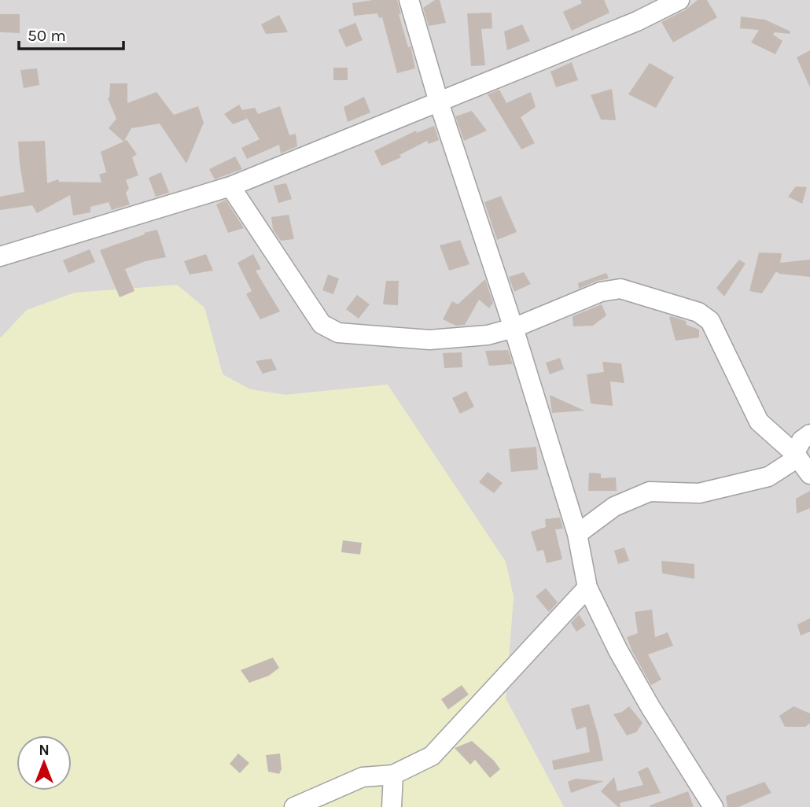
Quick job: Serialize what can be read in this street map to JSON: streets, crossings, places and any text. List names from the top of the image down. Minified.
{"scale_bar":"50 m","north":"top"}
